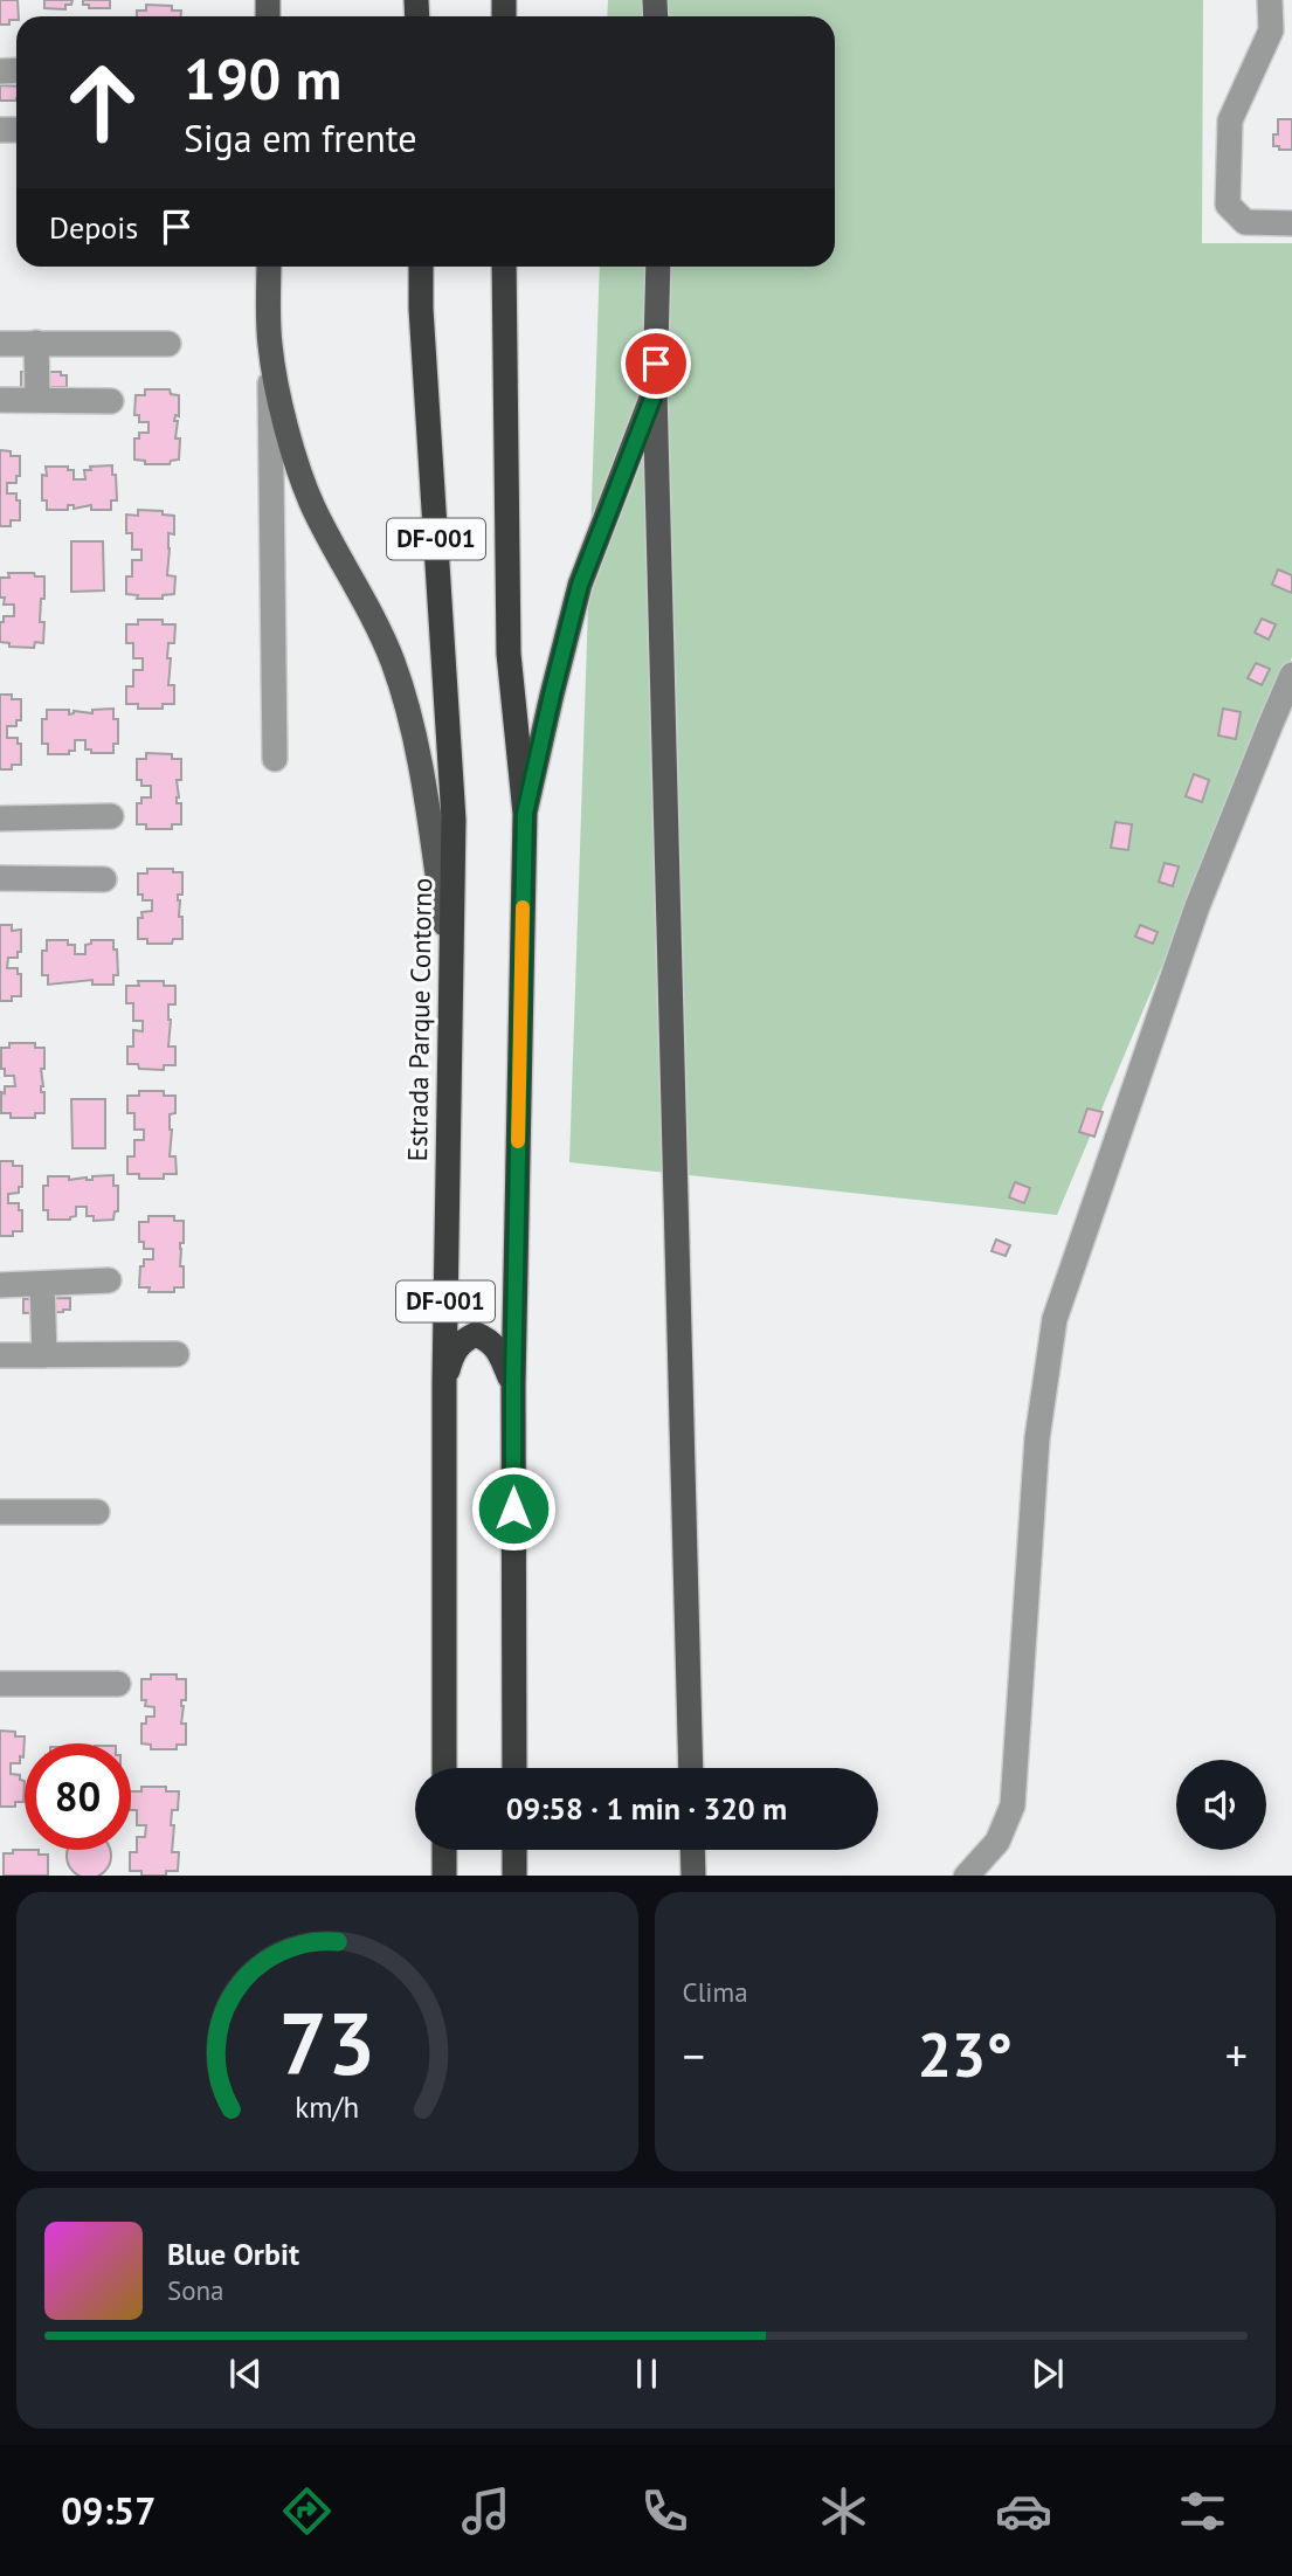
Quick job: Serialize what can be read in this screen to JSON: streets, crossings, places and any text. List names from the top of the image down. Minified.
{"streets":{"highway":["DF-001","Estrada Parque Contorno"]},"page":{"turn":["190 m","Siga em frente"],"then":"Depois","limit":"80","trip":"09:58 · 1 min · 320 m","tile":"Clima","heat":["−","23°","+"],"song":["Blue Orbit","Sona"],"tabs":"09:57","gauge":["73","km/h"]}}
